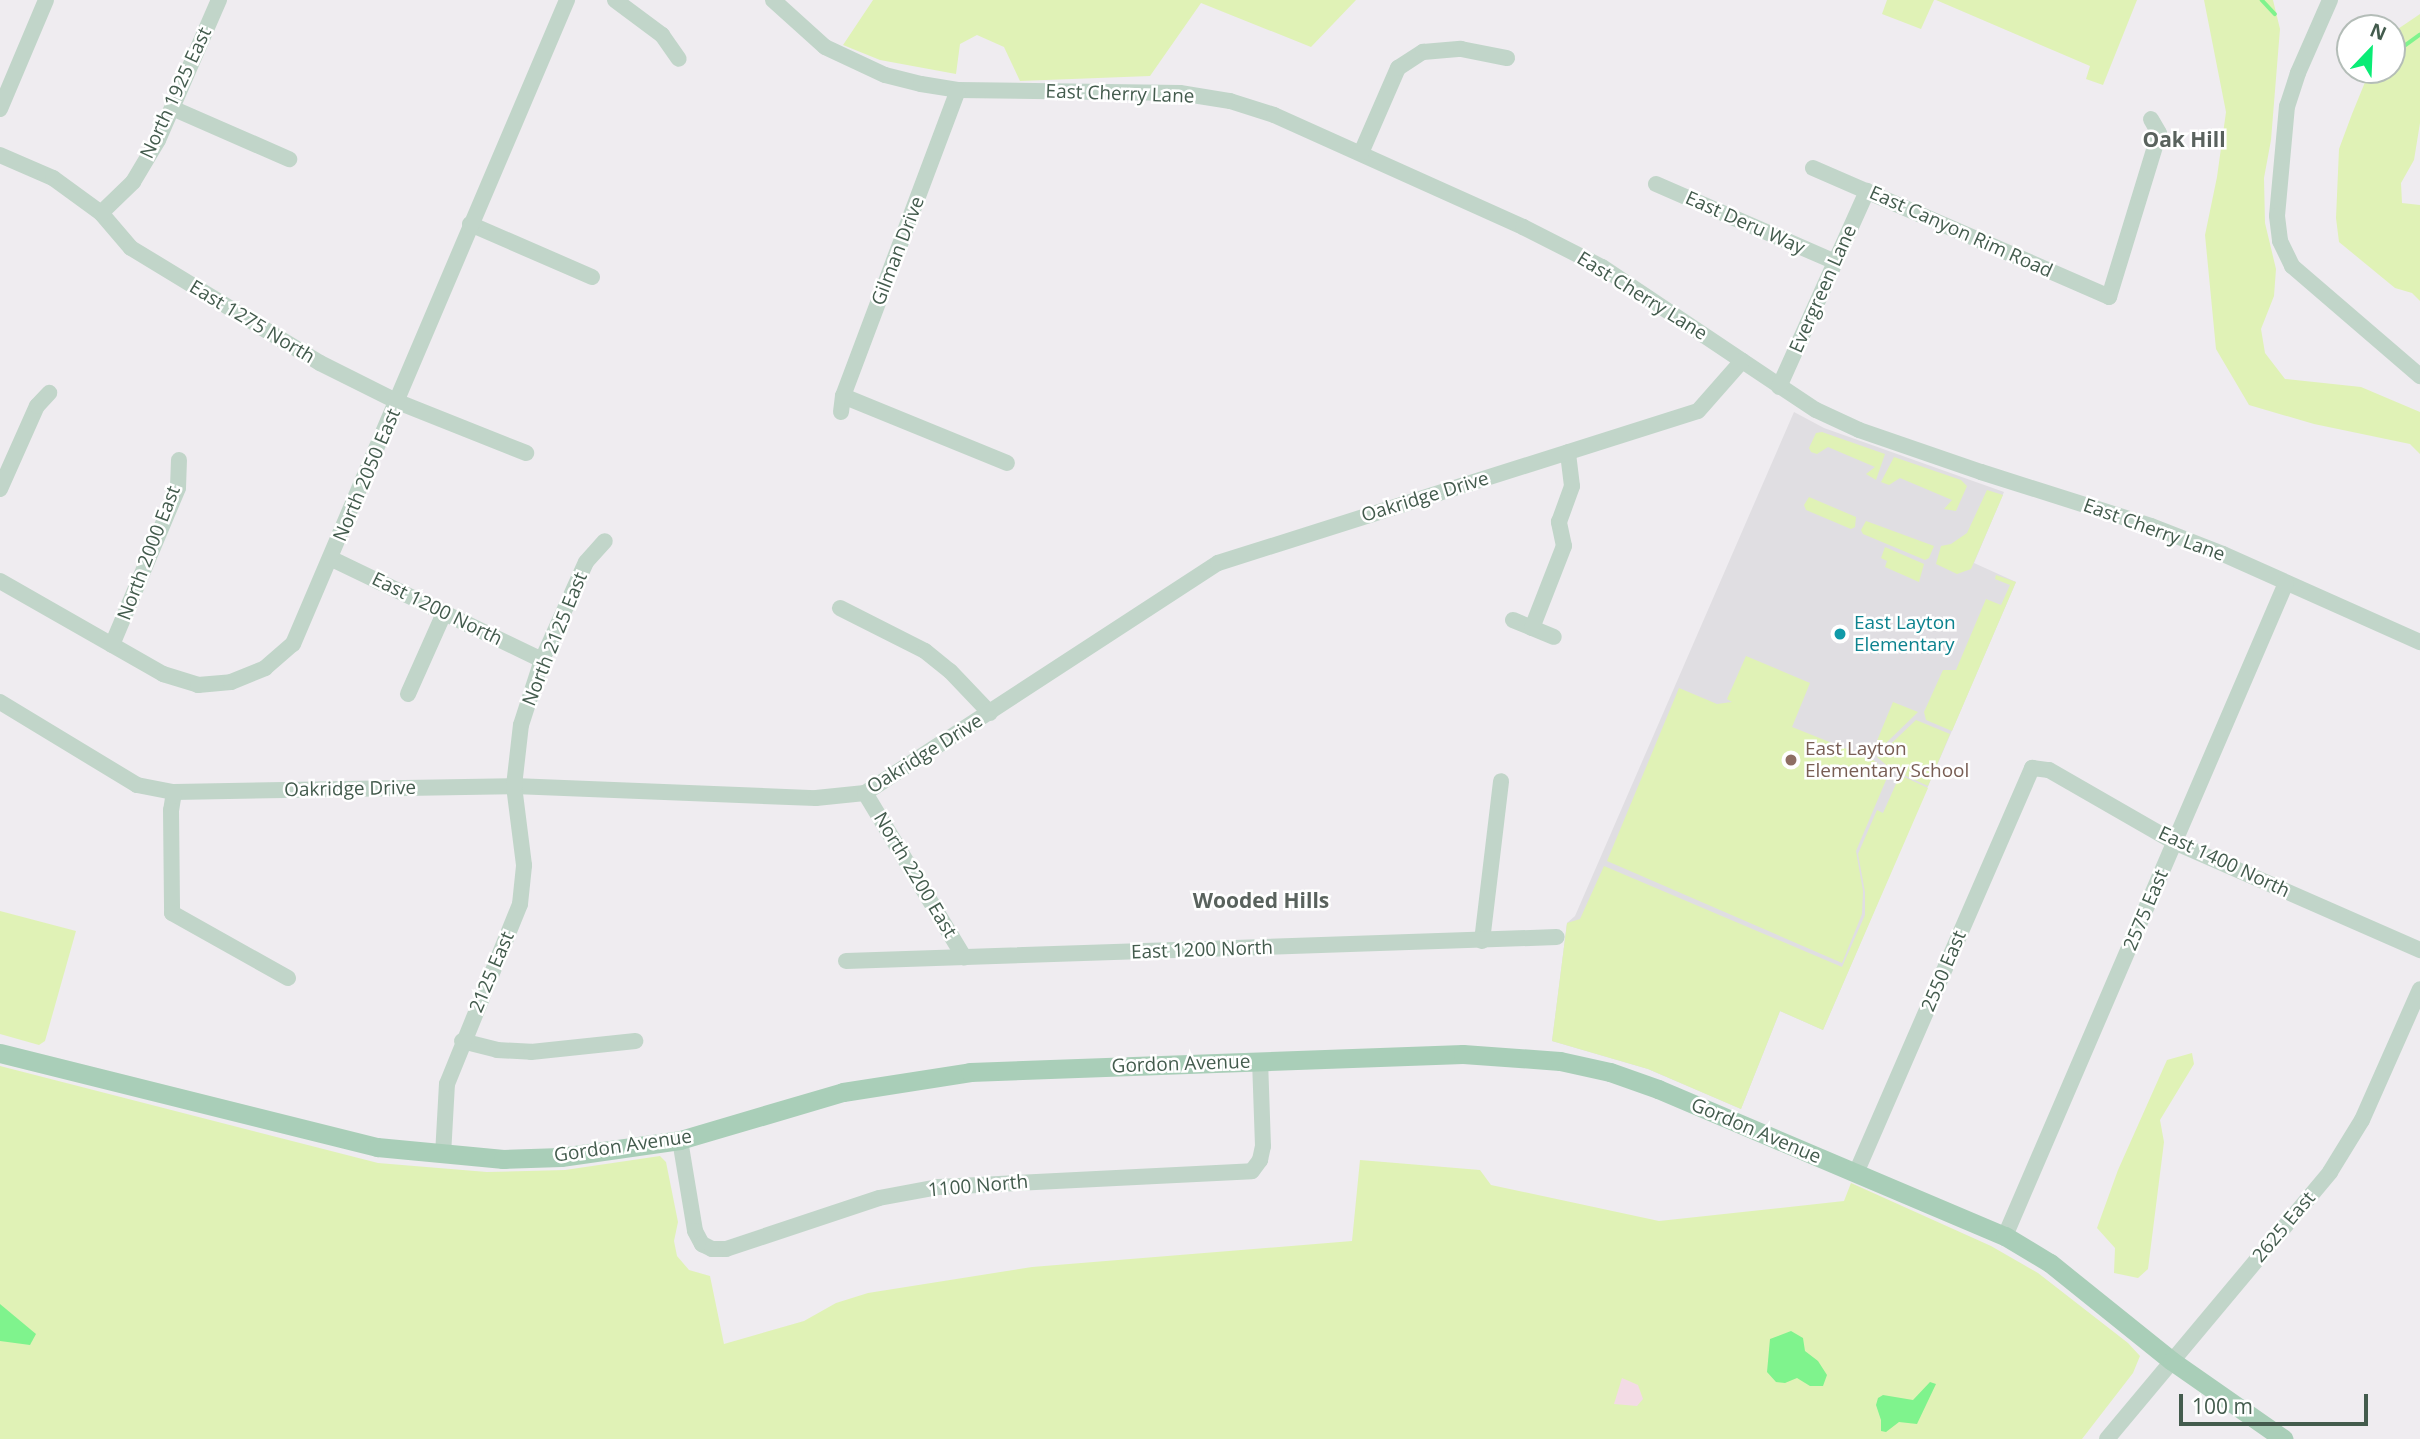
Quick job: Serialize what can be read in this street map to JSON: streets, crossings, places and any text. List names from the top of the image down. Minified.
{"streets":{"main road":["Gordon Avenue"],"street":["North 1925 East","East Cherry Lane","East Deru Way","East Canyon Rim Road","Gilman Drive","Evergreen Lane","East 1275 North","North 2050 East","Oakridge Drive","North 2000 East","East 1200 North","North 2125 East","East 1400 North","North 2200 East","2575 East","2550 East","2125 East","1100 North","2625 East"]},"crossings":[["North 1925 East","East 1275 North"],["East Cherry Lane","Gilman Drive"],["East Cherry Lane","Evergreen Lane"],["East Cherry Lane","Oakridge Drive"],["East Cherry Lane","2575 East"],["East Deru Way","Evergreen Lane"],["East Canyon Rim Road","Evergreen Lane"],["East 1275 North","North 2050 East"],["North 2050 East","North 2000 East"],["North 2050 East","East 1200 North"],["Oakridge Drive","North 2125 East"],["Oakridge Drive","North 2200 East"],["Oakridge Drive","2125 East"],["East 1200 North","North 2125 East"],["East 1200 North","North 2200 East"],["North 2125 East","2125 East"],["East 1400 North","2575 East"],["East 1400 North","2550 East"],["2575 East","Gordon Avenue"],["2550 East","Gordon Avenue"],["2125 East","Gordon Avenue"],["Gordon Avenue","1100 North"],["Gordon Avenue","2625 East"]],"districts":["Oak Hill","Wooded Hills"],"places":["East Layton Elementary","East Layton Elementary School"],"scale_bar":"100 m","north":"top right"}
